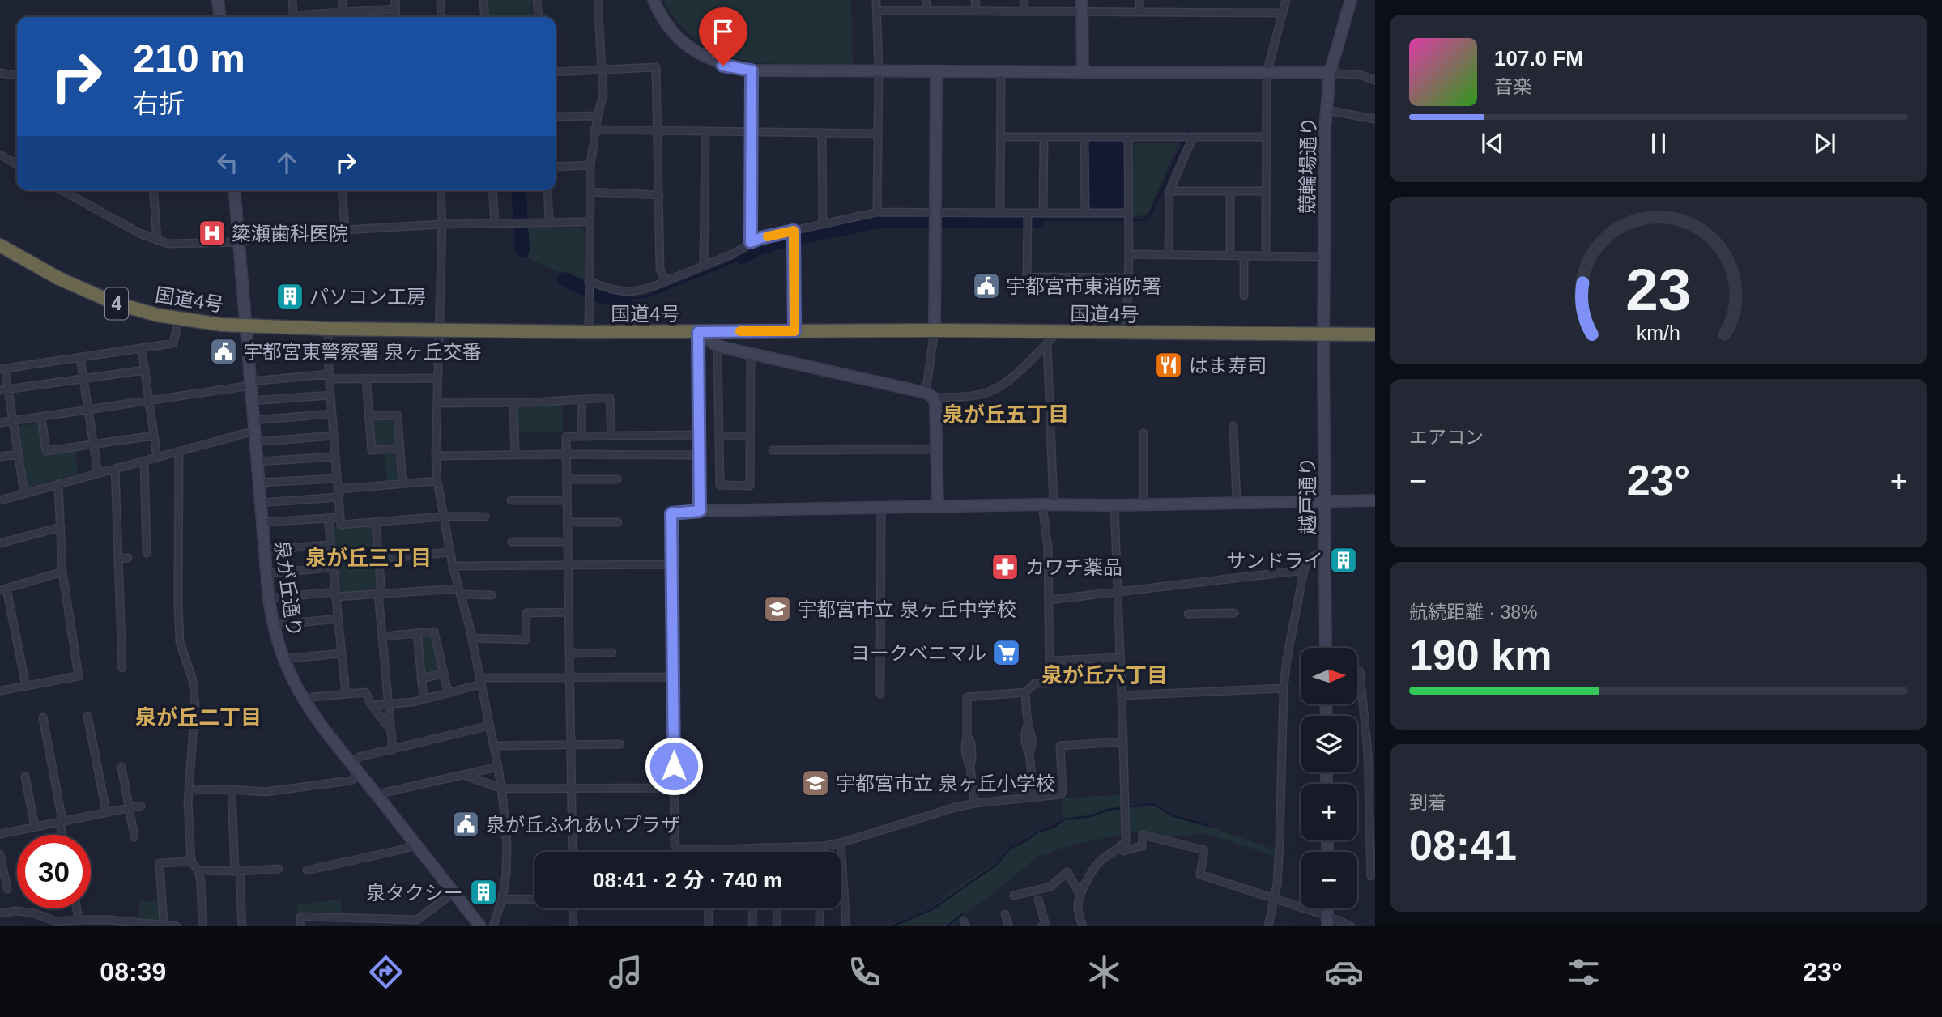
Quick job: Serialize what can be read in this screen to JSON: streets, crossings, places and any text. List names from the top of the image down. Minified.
{"streets":{"highway":["国道4号","4"],"street":["競輪場通り","越戸通り","泉が丘通り"]},"crossings":[["競輪場通り","国道4号"],["競輪場通り","越戸通り"],["国道4号","越戸通り"],["国道4号","泉が丘通り"]],"districts":["泉が丘五丁目","泉が丘三丁目","泉が丘六丁目","泉が丘二丁目"],"places":{"hospital":["簗瀬歯科医院"],"public building":["宇都宮市東消防署","宇都宮東警察署 泉ヶ丘交番","泉が丘ふれあいプラザ"],"building":["パソコン工房","サンドライ","泉タクシー"],"restaurant":["はま寿司"],"pharmacy":["カワチ薬品"],"school or university":["宇都宮市立 泉ヶ丘中学校","宇都宮市立 泉ヶ丘小学校"],"supermarket":["ヨークベニマル"]},"north":"right","page":{"turn":["210 m","右折"],"song":["107.0 FM","音楽"],"tile":["エアコン",["航続距離 · 38%","190 km"],["到着","08:41"]],"heat":["−","23°","+"],"map_buttons":["+","−"],"limit":"30","trip":"08:41 · 2 分 · 740 m","tabs":["08:39","23°"],"gauge":["23","km/h"]}}
